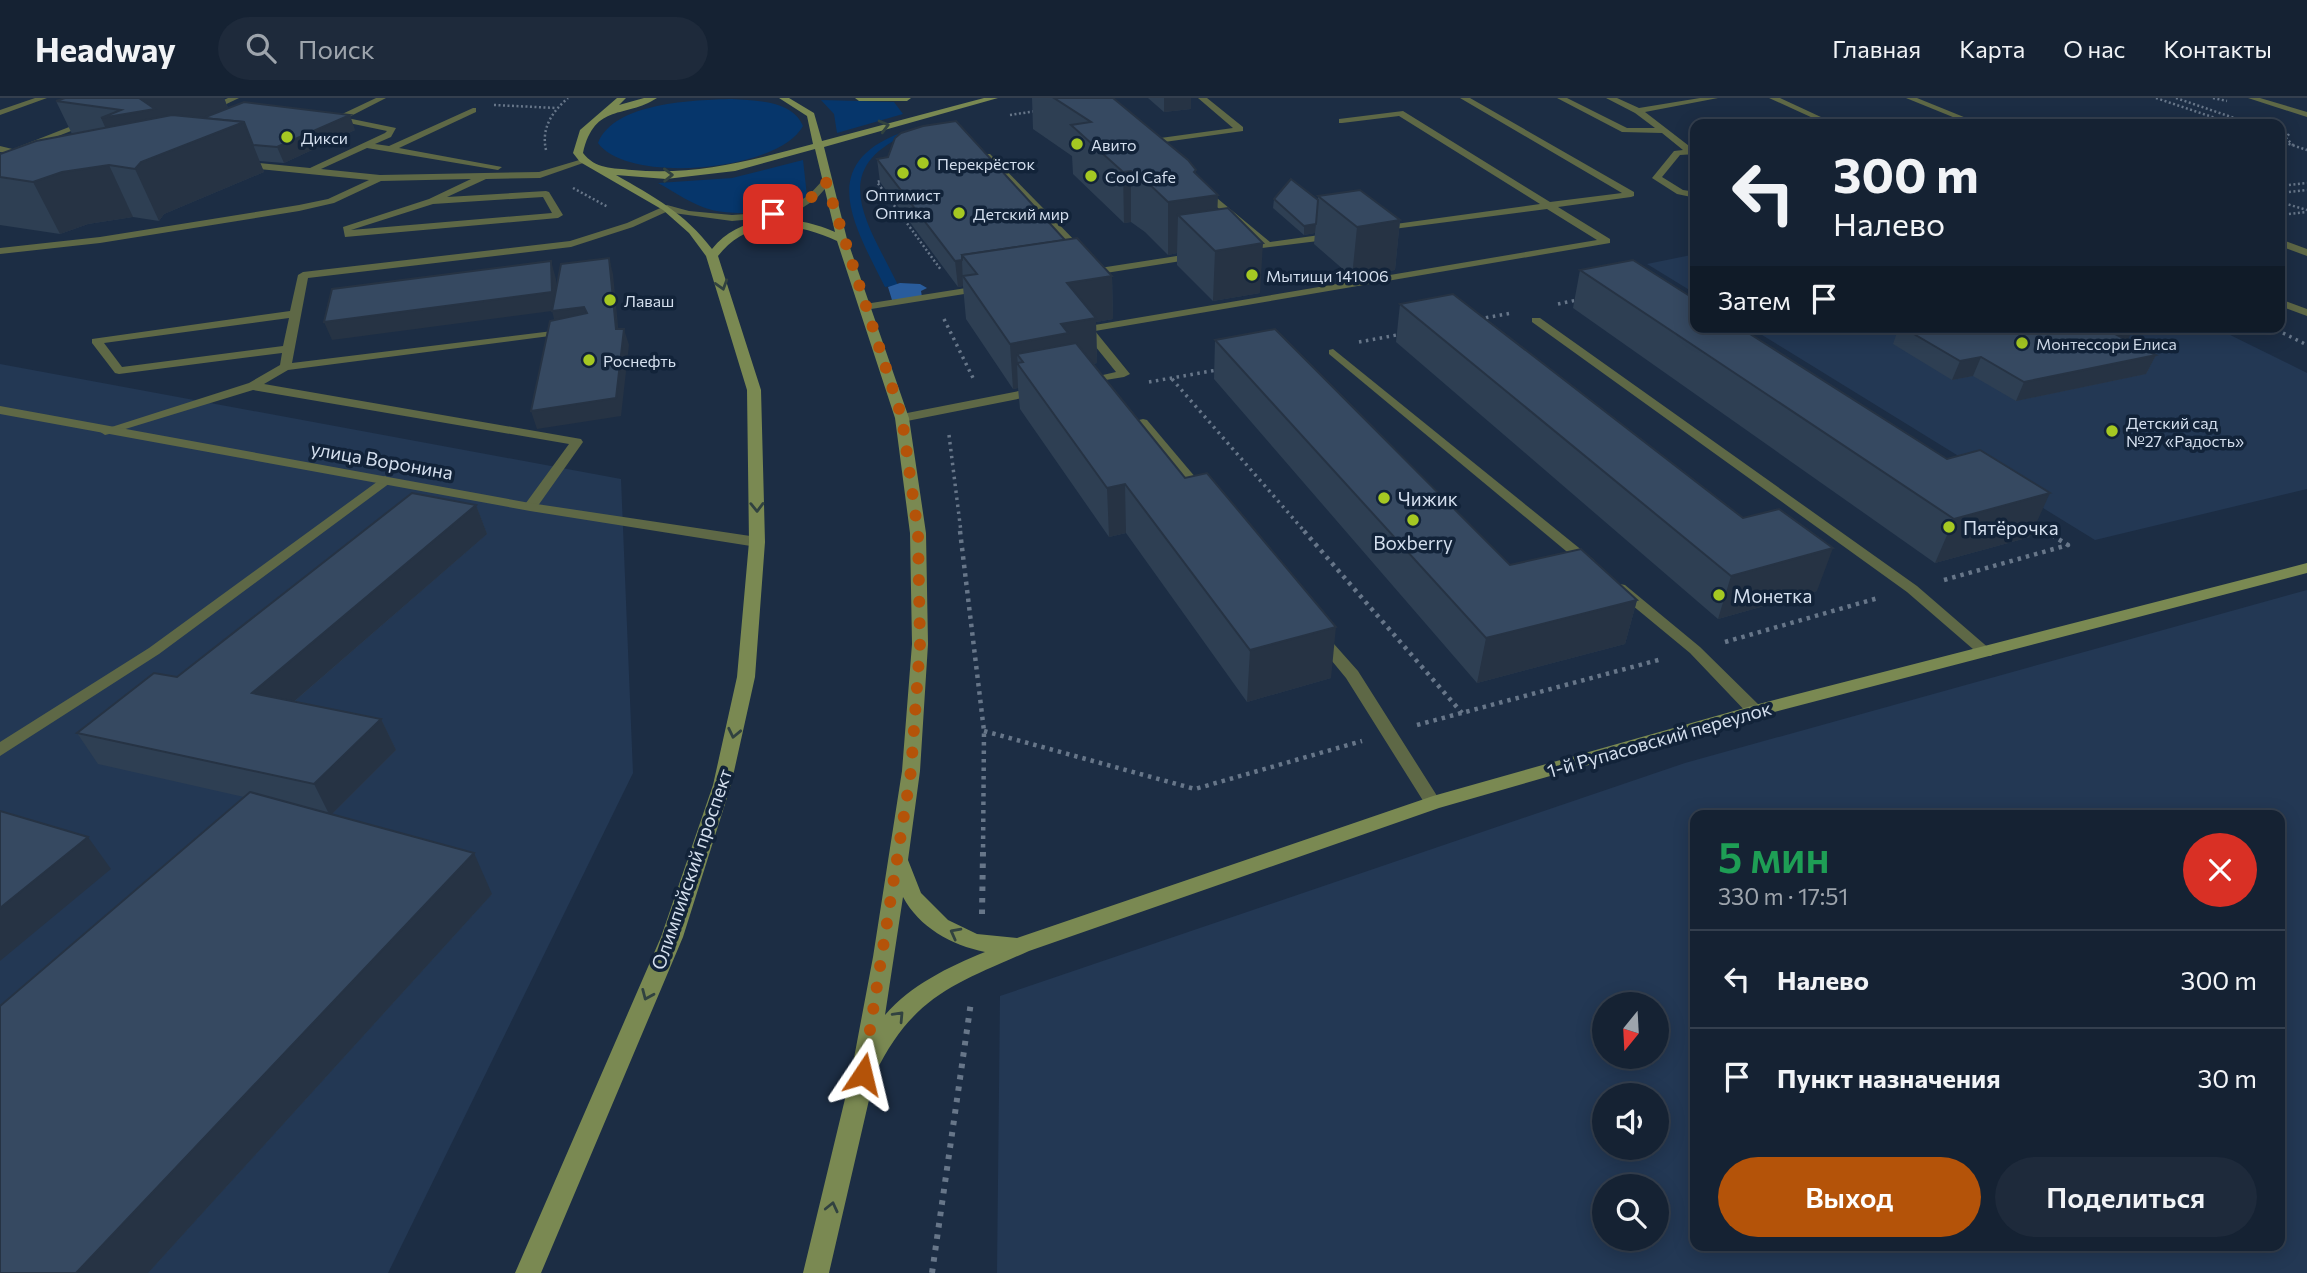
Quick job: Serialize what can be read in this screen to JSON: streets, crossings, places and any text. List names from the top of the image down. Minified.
{"streets":{"main road":["1-й Рупасовский переулок","Олимпийский проспект"],"street":["улица Воронина"]},"crossings":[["улица Воронина","Олимпийский проспект"]],"places":["Дикси","Авито","Перекрёсток","Оптимист Оптика","Cool Cafe","Детский мир","Мытищи 141006","Лаваш","Монтессори Елиса","Роснефть","Детский сад №27 «Радость»","Чижик","Boxberry","Пятёрочка","Монетка"],"north":"bottom","page":{"header":"Headway","search":"Поиск","nav":["Главная","Карта","О нас","Контакты"],"turn":["300 m","Налево"],"then":"Затем","heading":["5 мин","330 m · 17:51"],"list":[{"name":"Налево","value":"300 m"},{"name":"Пункт назначения","value":"30 m"}],"buttons":["Выход","Поделиться"]}}
